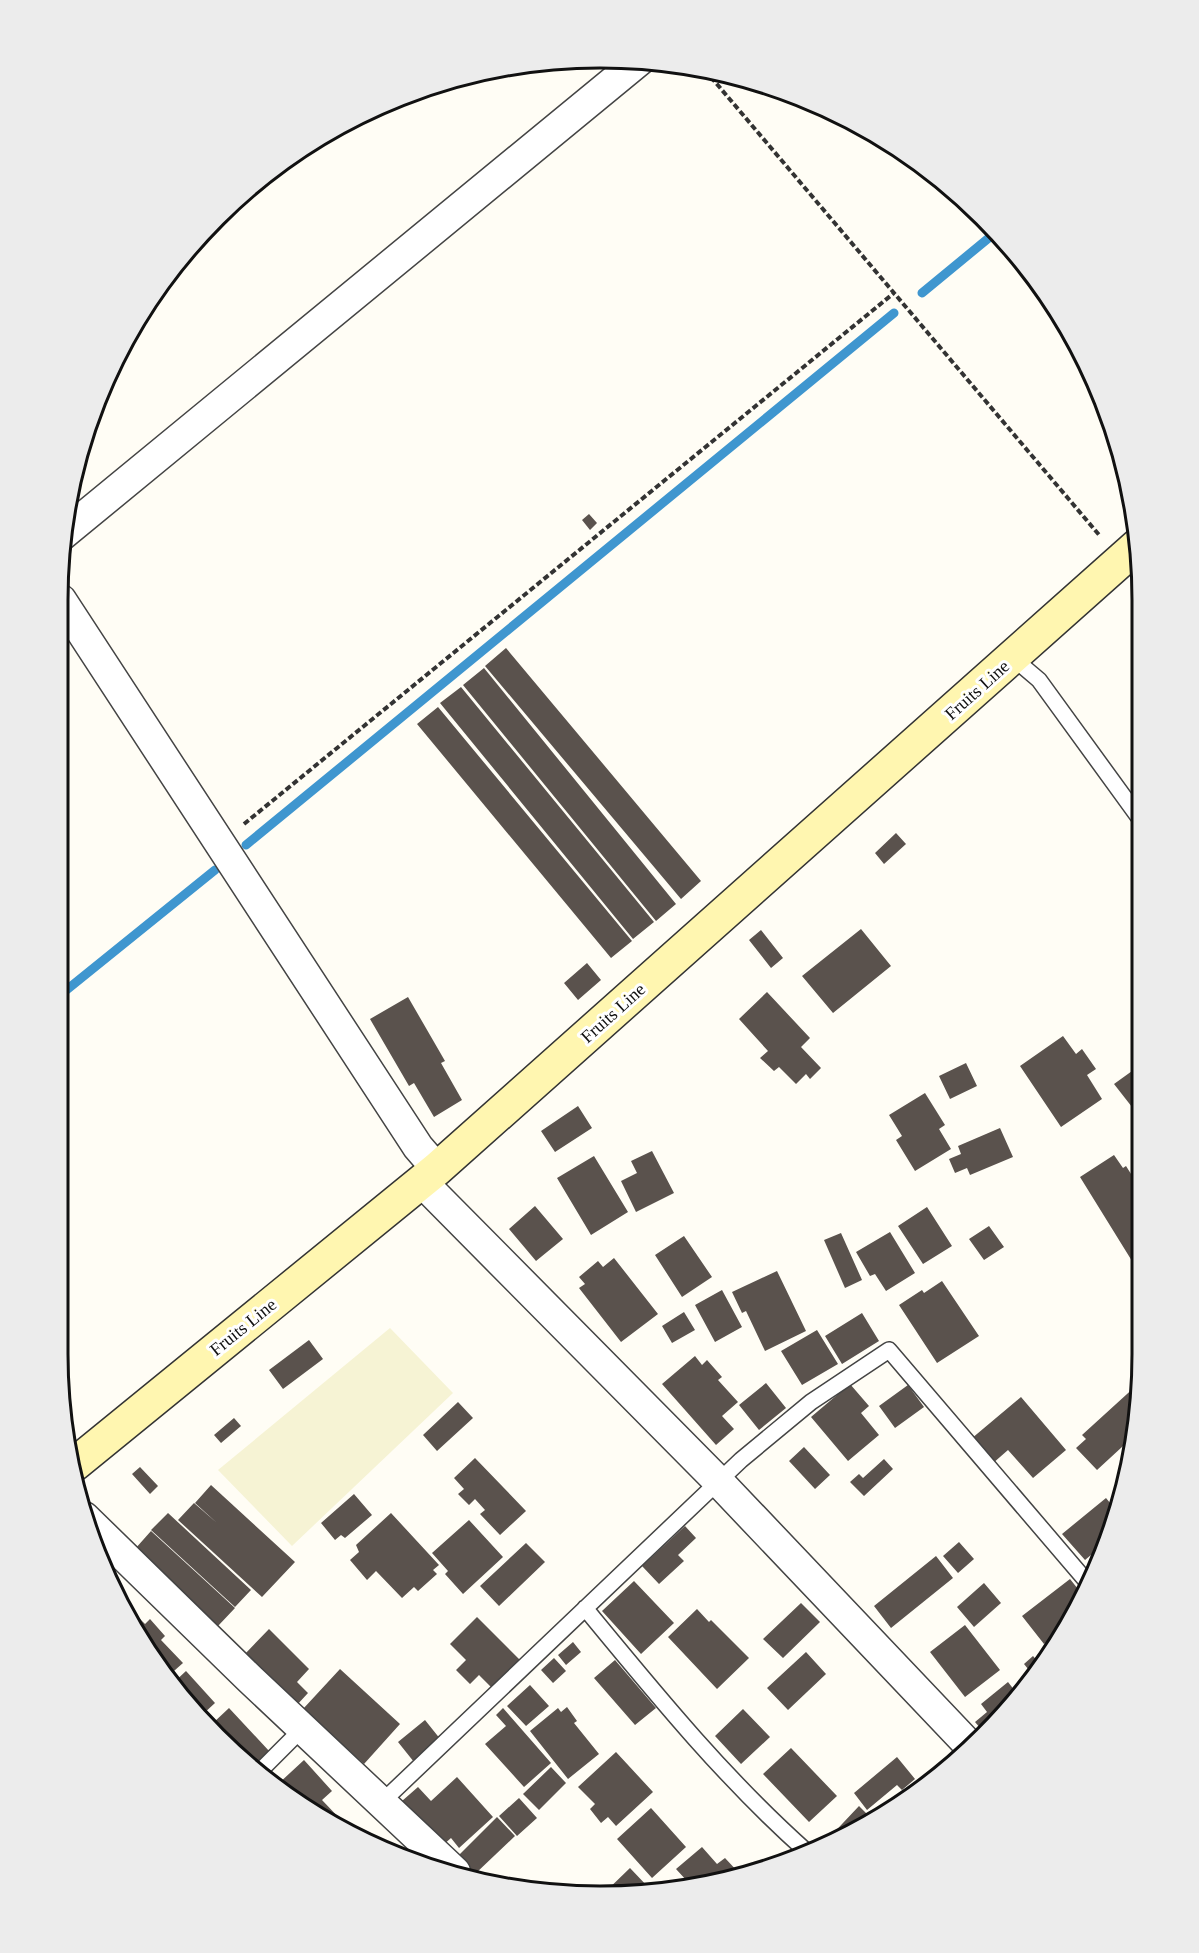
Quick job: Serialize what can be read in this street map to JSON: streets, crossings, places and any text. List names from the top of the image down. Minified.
{"streets":{"street":["Fruits Line"]}}
